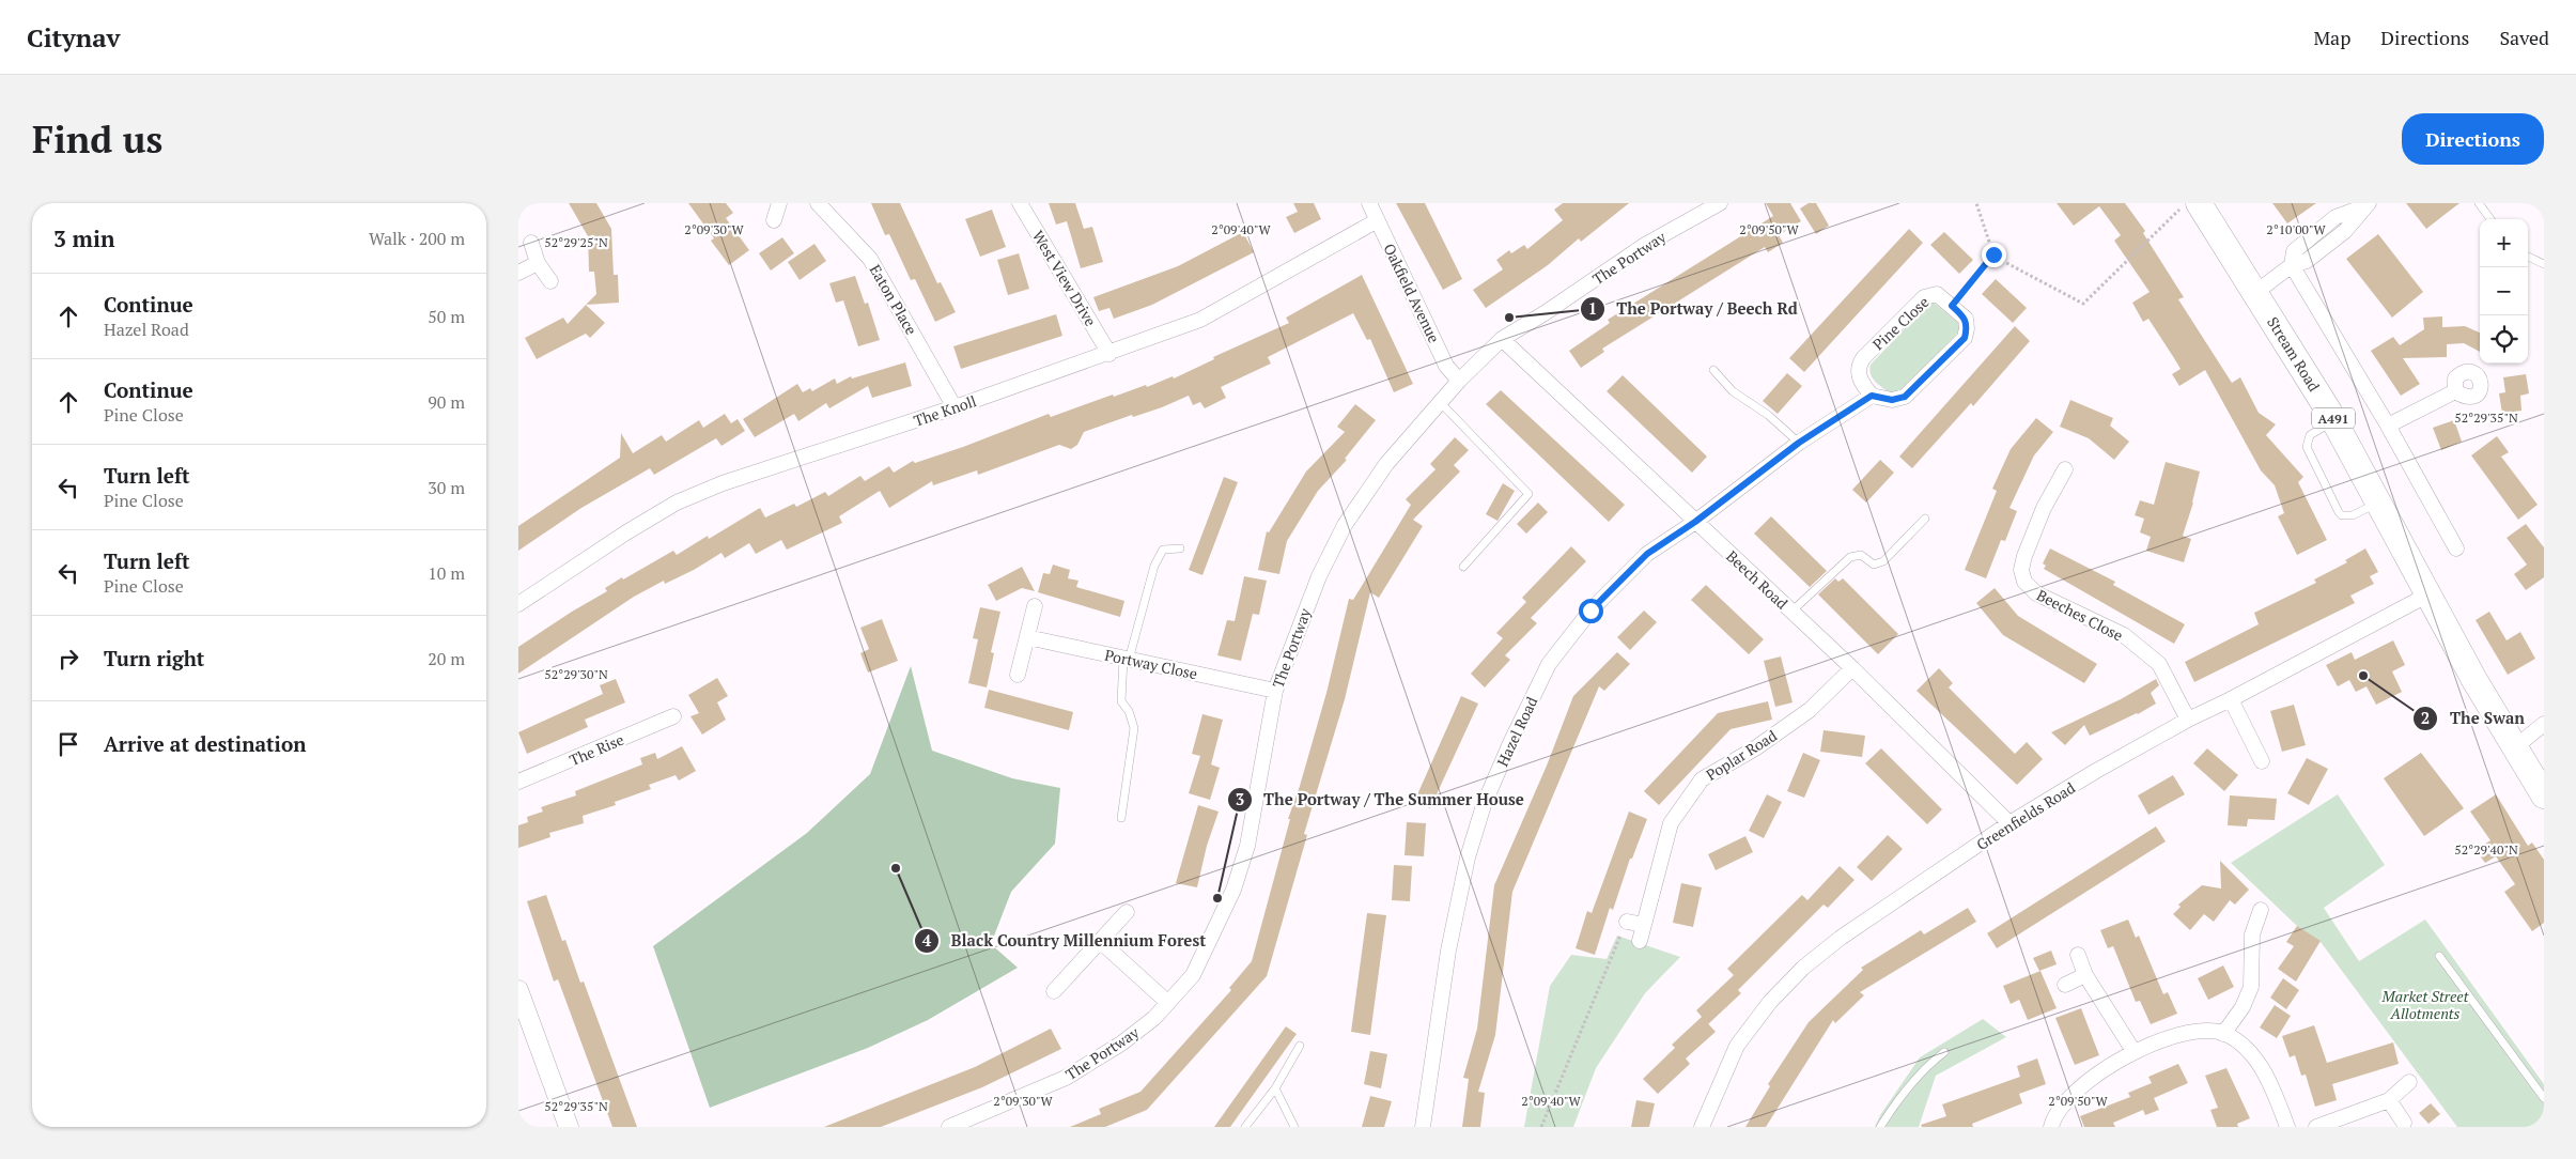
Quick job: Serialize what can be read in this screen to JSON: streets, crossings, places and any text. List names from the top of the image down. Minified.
{"streets":{"highway":["Stream Road","A491"],"street":["The Portway","West View Drive","Oakfield Avenue","Eaton Place","Pine Close","The Knoll","Beech Road","Beeches Close","Portway Close","Hazel Road","The Rise","Poplar Road","Greenfields Road"]},"crossings":[["The Portway","Oakfield Avenue"],["The Portway","Beech Road"],["The Portway","Portway Close"],["West View Drive","The Knoll"],["Oakfield Avenue","The Knoll"],["Eaton Place","The Knoll"],["Stream Road","A491"],["Stream Road","Greenfields Road"],["A491","Greenfields Road"],["Beech Road","Hazel Road"],["Beech Road","Poplar Road"],["Beech Road","Greenfields Road"],["Beeches Close","Greenfields Road"]],"parks":["Market Street Allotments"],"places":["The Portway / Beech Rd","The Swan","Black Country Millennium Forest","The Portway / The Summer House"],"page":{"header":"Citynav","nav":["Map","Directions","Saved"],"buttons":"Directions","title":"Find us","heading":["3 min","Walk · 200 m"],"map_buttons":["+","−"],"list":[["Continue","Hazel Road","50 m"],["Continue","Pine Close","90 m"],["Turn left","Pine Close","30 m"],["Turn left","Pine Close","10 m"],["Turn right","20 m"],"Arrive at destination"]},"coordinates":["2°09'30\"W","2°09'40\"W","2°09'50\"W","2°10'00\"W","52°29'25\"N","52°29'35\"N","52°29'30\"N","52°29'40\"N"]}
